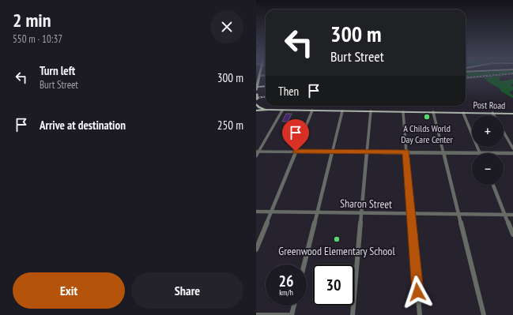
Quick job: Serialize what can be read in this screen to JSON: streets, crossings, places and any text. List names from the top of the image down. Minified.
{"streets":{"main road":["Post Road"],"street":["Sharon Street"]},"places":["A Childs World Day Care Center","Greenwood Elementary School"],"page":{"heading":["2 min","550 m · 10:37"],"turn":["300 m","Burt Street"],"list":[{"name":"Turn left","note":"Burt Street","value":"300 m"},{"name":"Arrive at destination","value":"250 m"}],"then":"Then","map_buttons":["+","−"],"speed":"26 km/h","limit":"30","buttons":["Exit","Share"]}}
